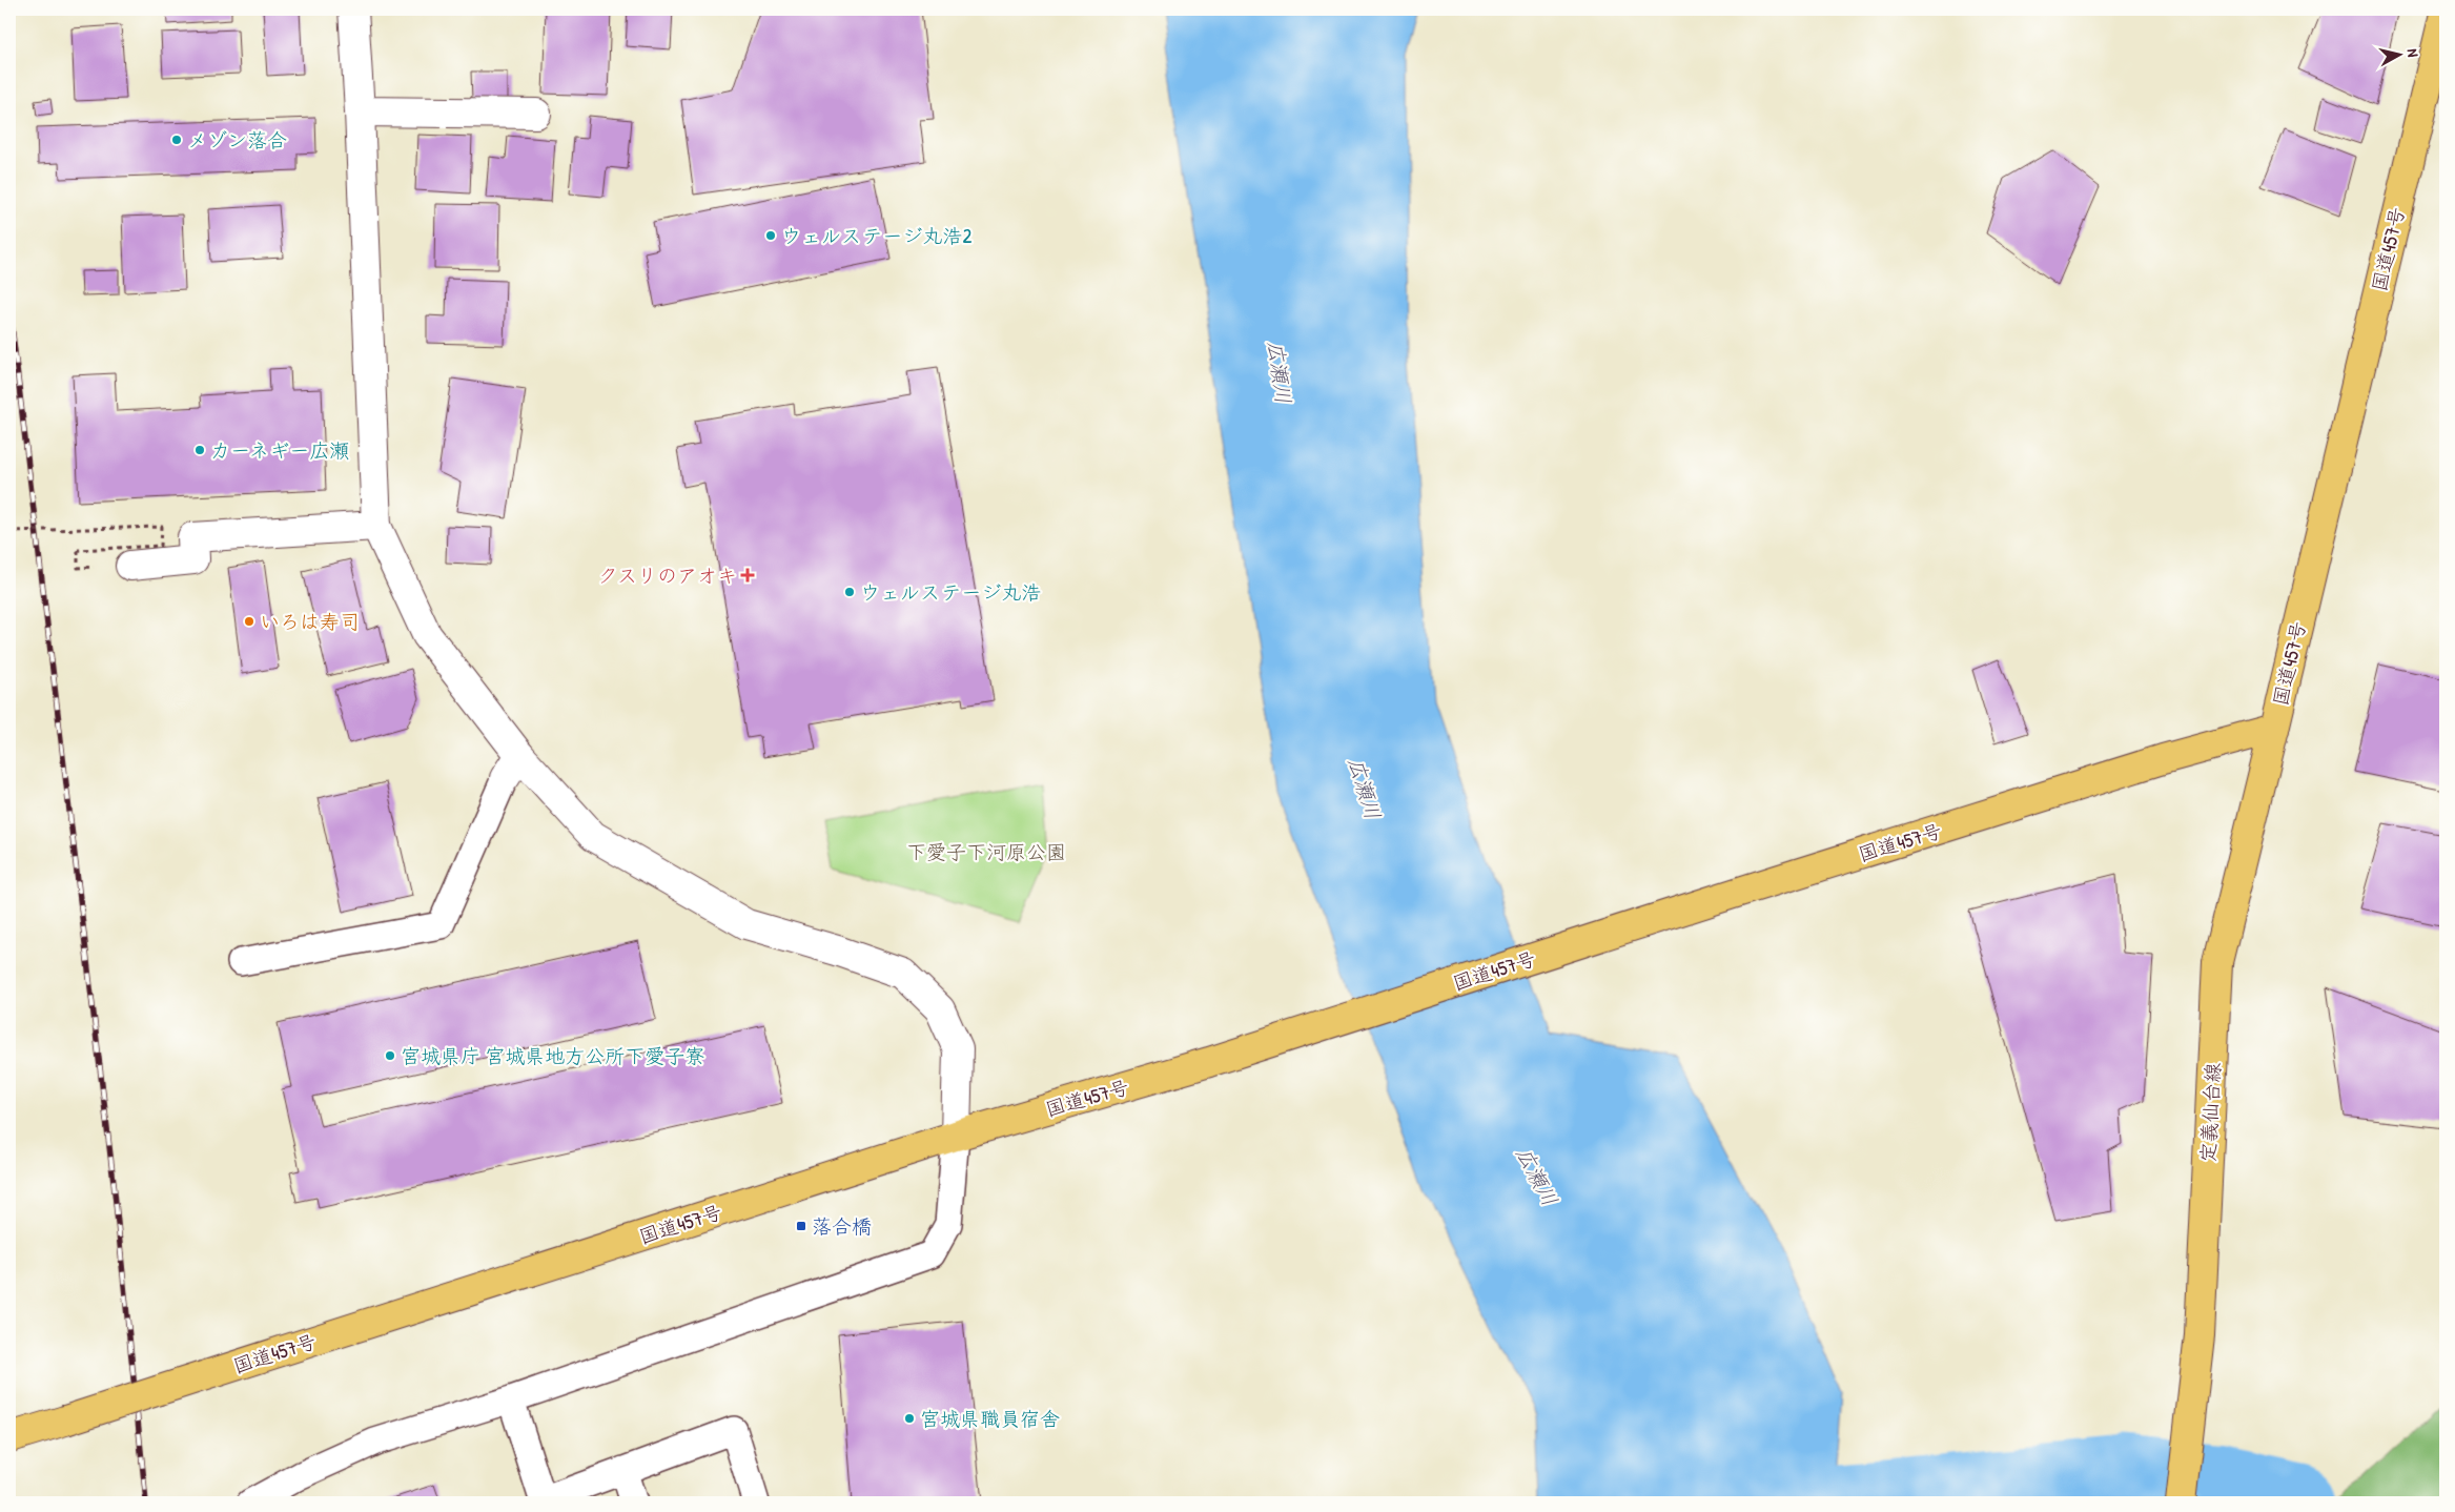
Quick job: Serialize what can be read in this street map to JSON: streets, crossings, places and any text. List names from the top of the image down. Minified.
{"streets":{"main road":["国道457号","定義仙台線"]},"crossings":[["国道457号","定義仙台線"]],"water":["広瀬川"],"parks":["下愛子下河原公園"],"places":{"other":["メゾン落合","ウェルステージ丸浩2","カーネギー広瀬","ウェルステージ丸浩","いろは寿司","宮城県庁 宮城県地方公所下愛子寮","宮城県職員宿舎"],"health":["クスリのアオキ"],"transit":["落合橋"]},"north":"right"}
